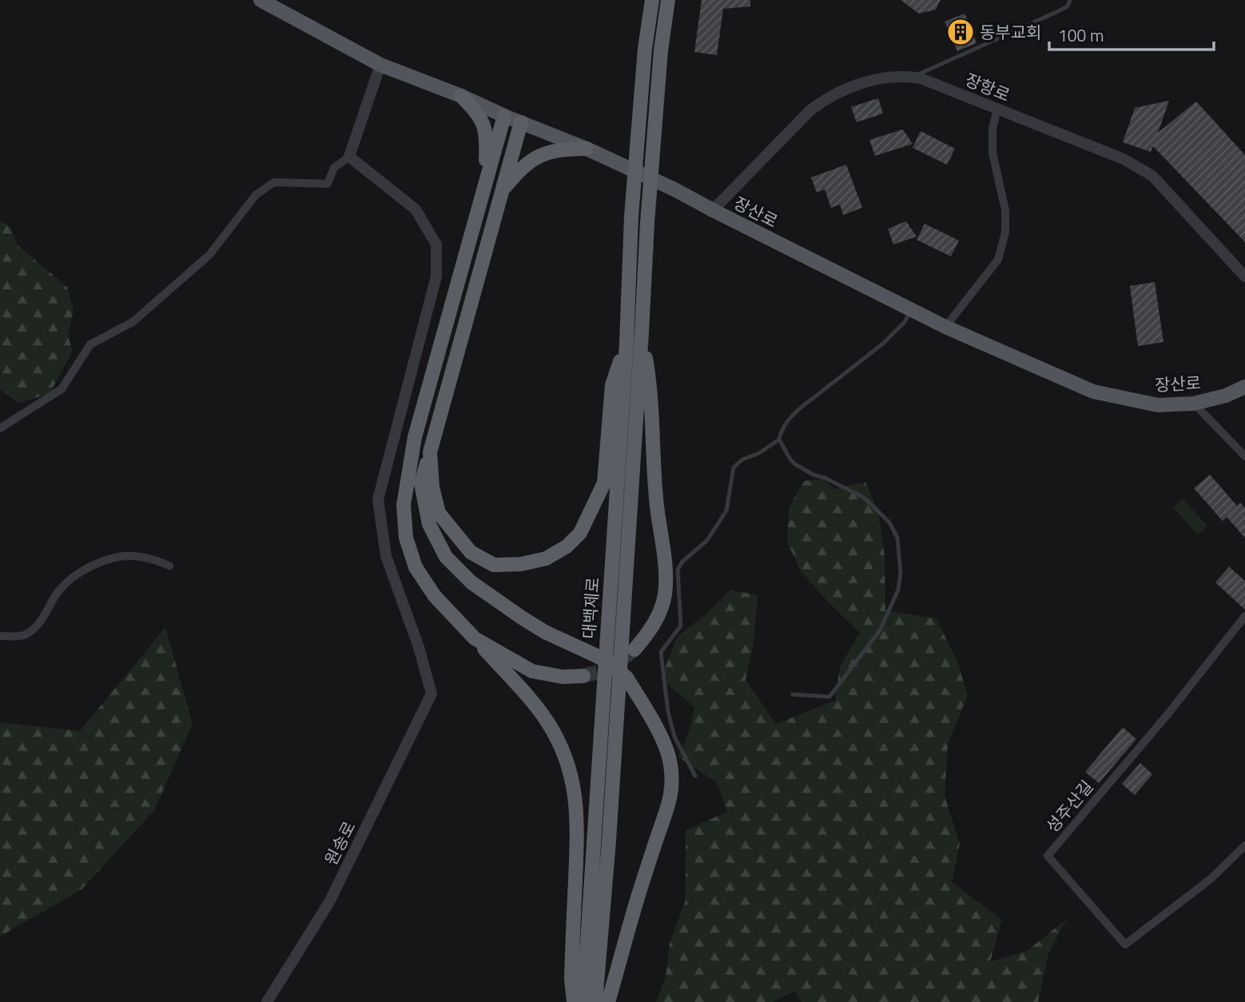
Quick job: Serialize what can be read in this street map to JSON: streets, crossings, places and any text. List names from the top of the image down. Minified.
{"streets":{"highway":["대백제로"],"main road":["장산로"],"street":["장항로","성주산길","원송로"]},"crossings":[["장항로","장산로"]],"places":{"building":["동부교회"]},"scale_bar":"100 m"}
